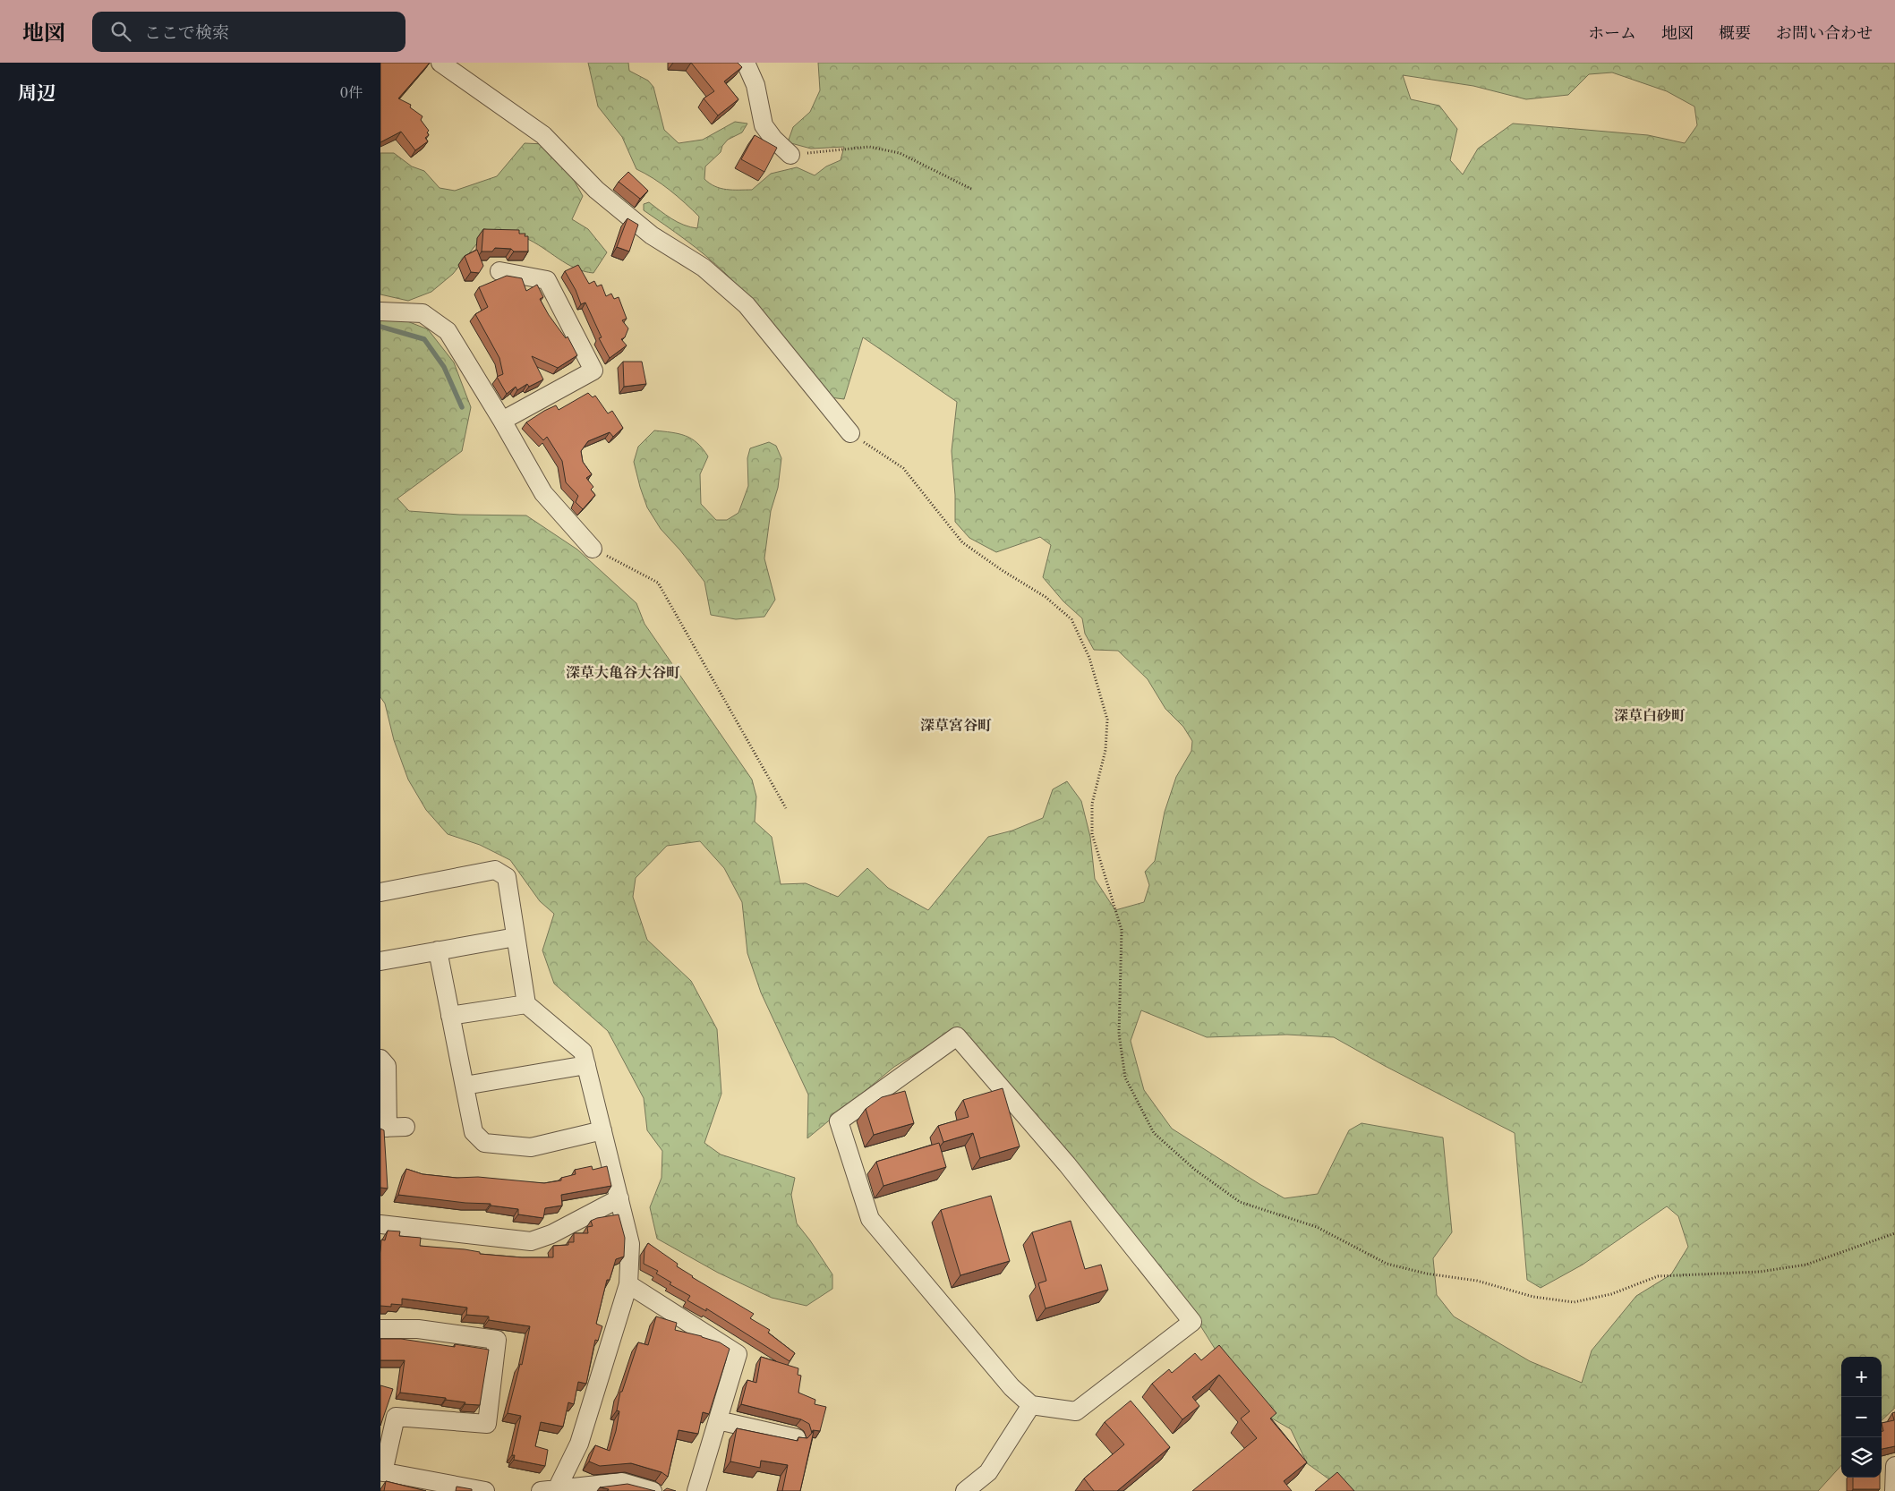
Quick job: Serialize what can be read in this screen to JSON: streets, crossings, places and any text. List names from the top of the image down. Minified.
{"districts":["深草大亀谷大谷町","深草白砂町","深草宮谷町"],"page":{"header":"地図","search":"ここで検索","nav":["ホーム","地図","概要","お問い合わせ"],"heading":["周辺","0件"],"map_buttons":["+","−"]}}
